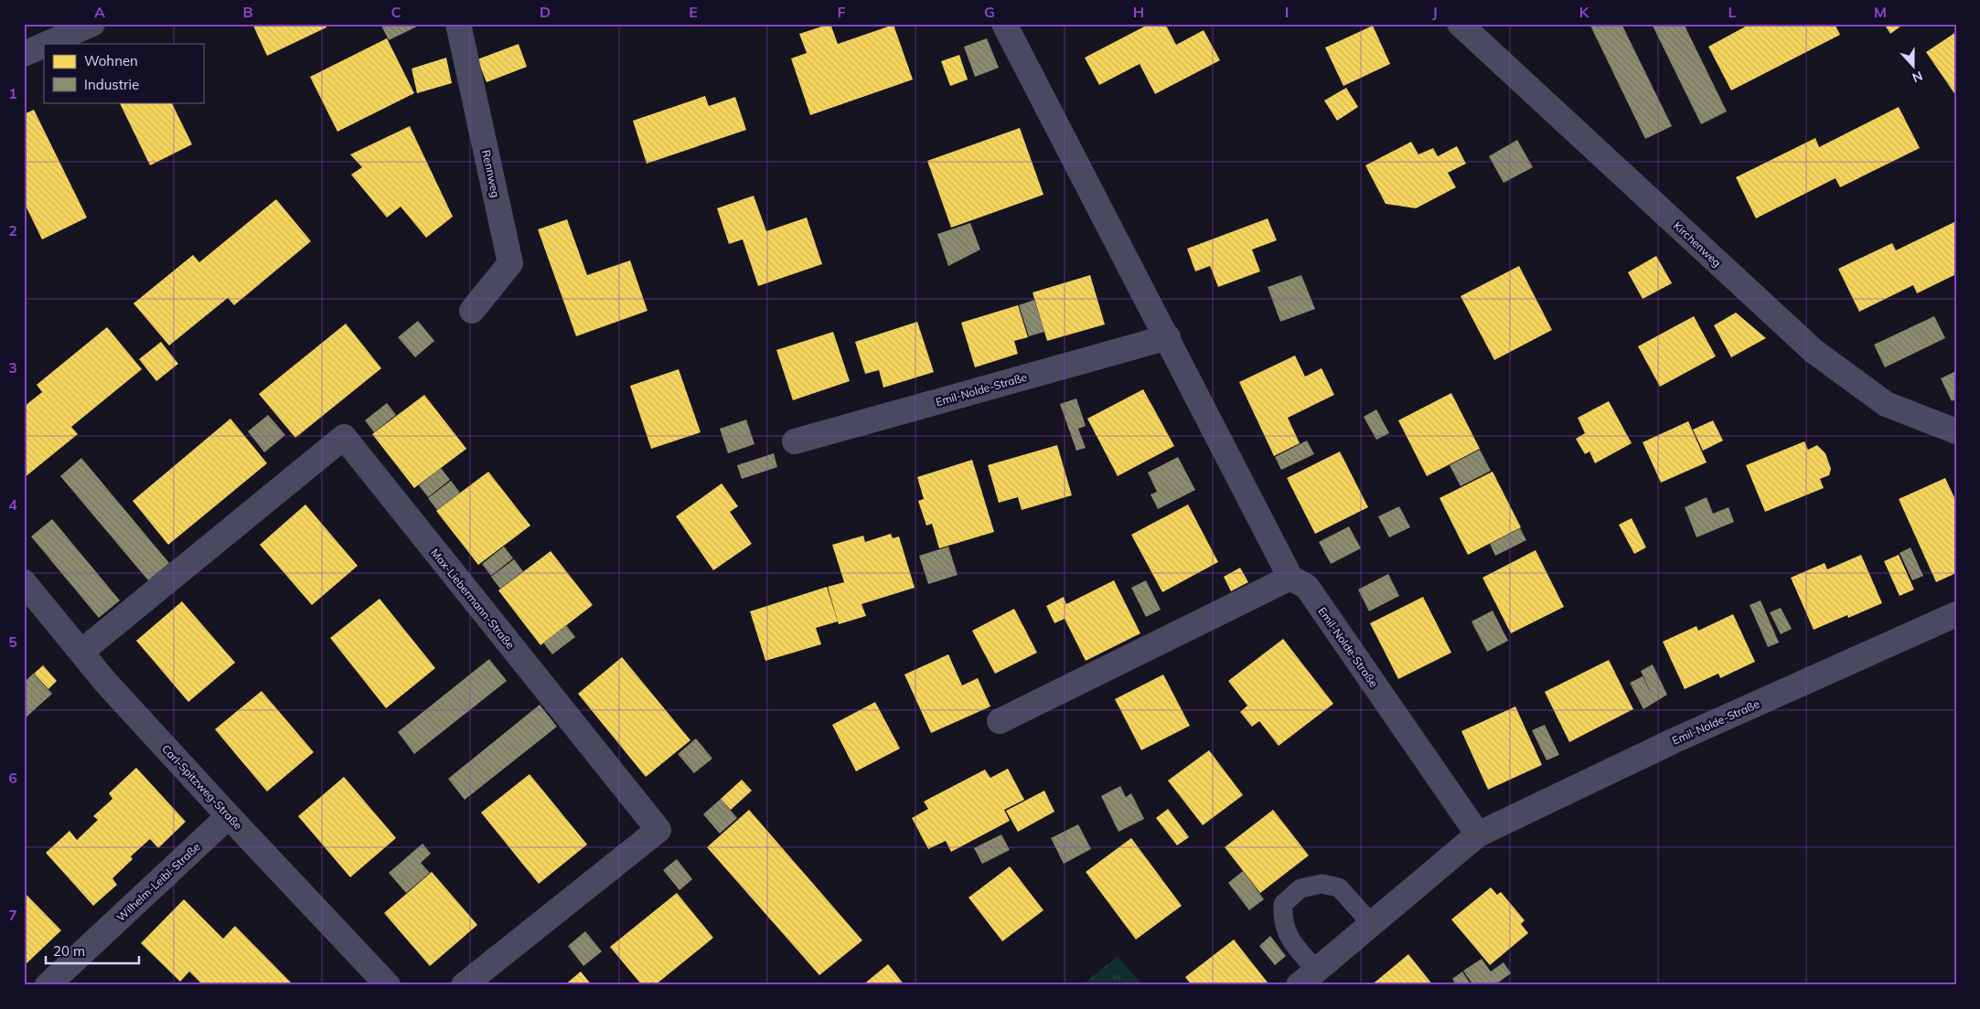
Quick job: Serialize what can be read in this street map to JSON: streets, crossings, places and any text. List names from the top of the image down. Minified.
{"streets":{"street":["Rennweg","Kirchenweg","Emil-Nolde-Straße","Max-Liebermann-Straße","Carl-Spitzweg-Straße","Wilhelm-Leibl-Straße"]},"crossings":[["Max-Liebermann-Straße","Carl-Spitzweg-Straße"],["Carl-Spitzweg-Straße","Wilhelm-Leibl-Straße"]],"legend":["Wohnen","Industrie"],"scale_bar":"20 m","north":"bottom","grid":{"columns":["A","B","C","D","E","F","G","H","I","J","K","L","M"],"rows":["1","2","3","4","5","6","7"]}}
